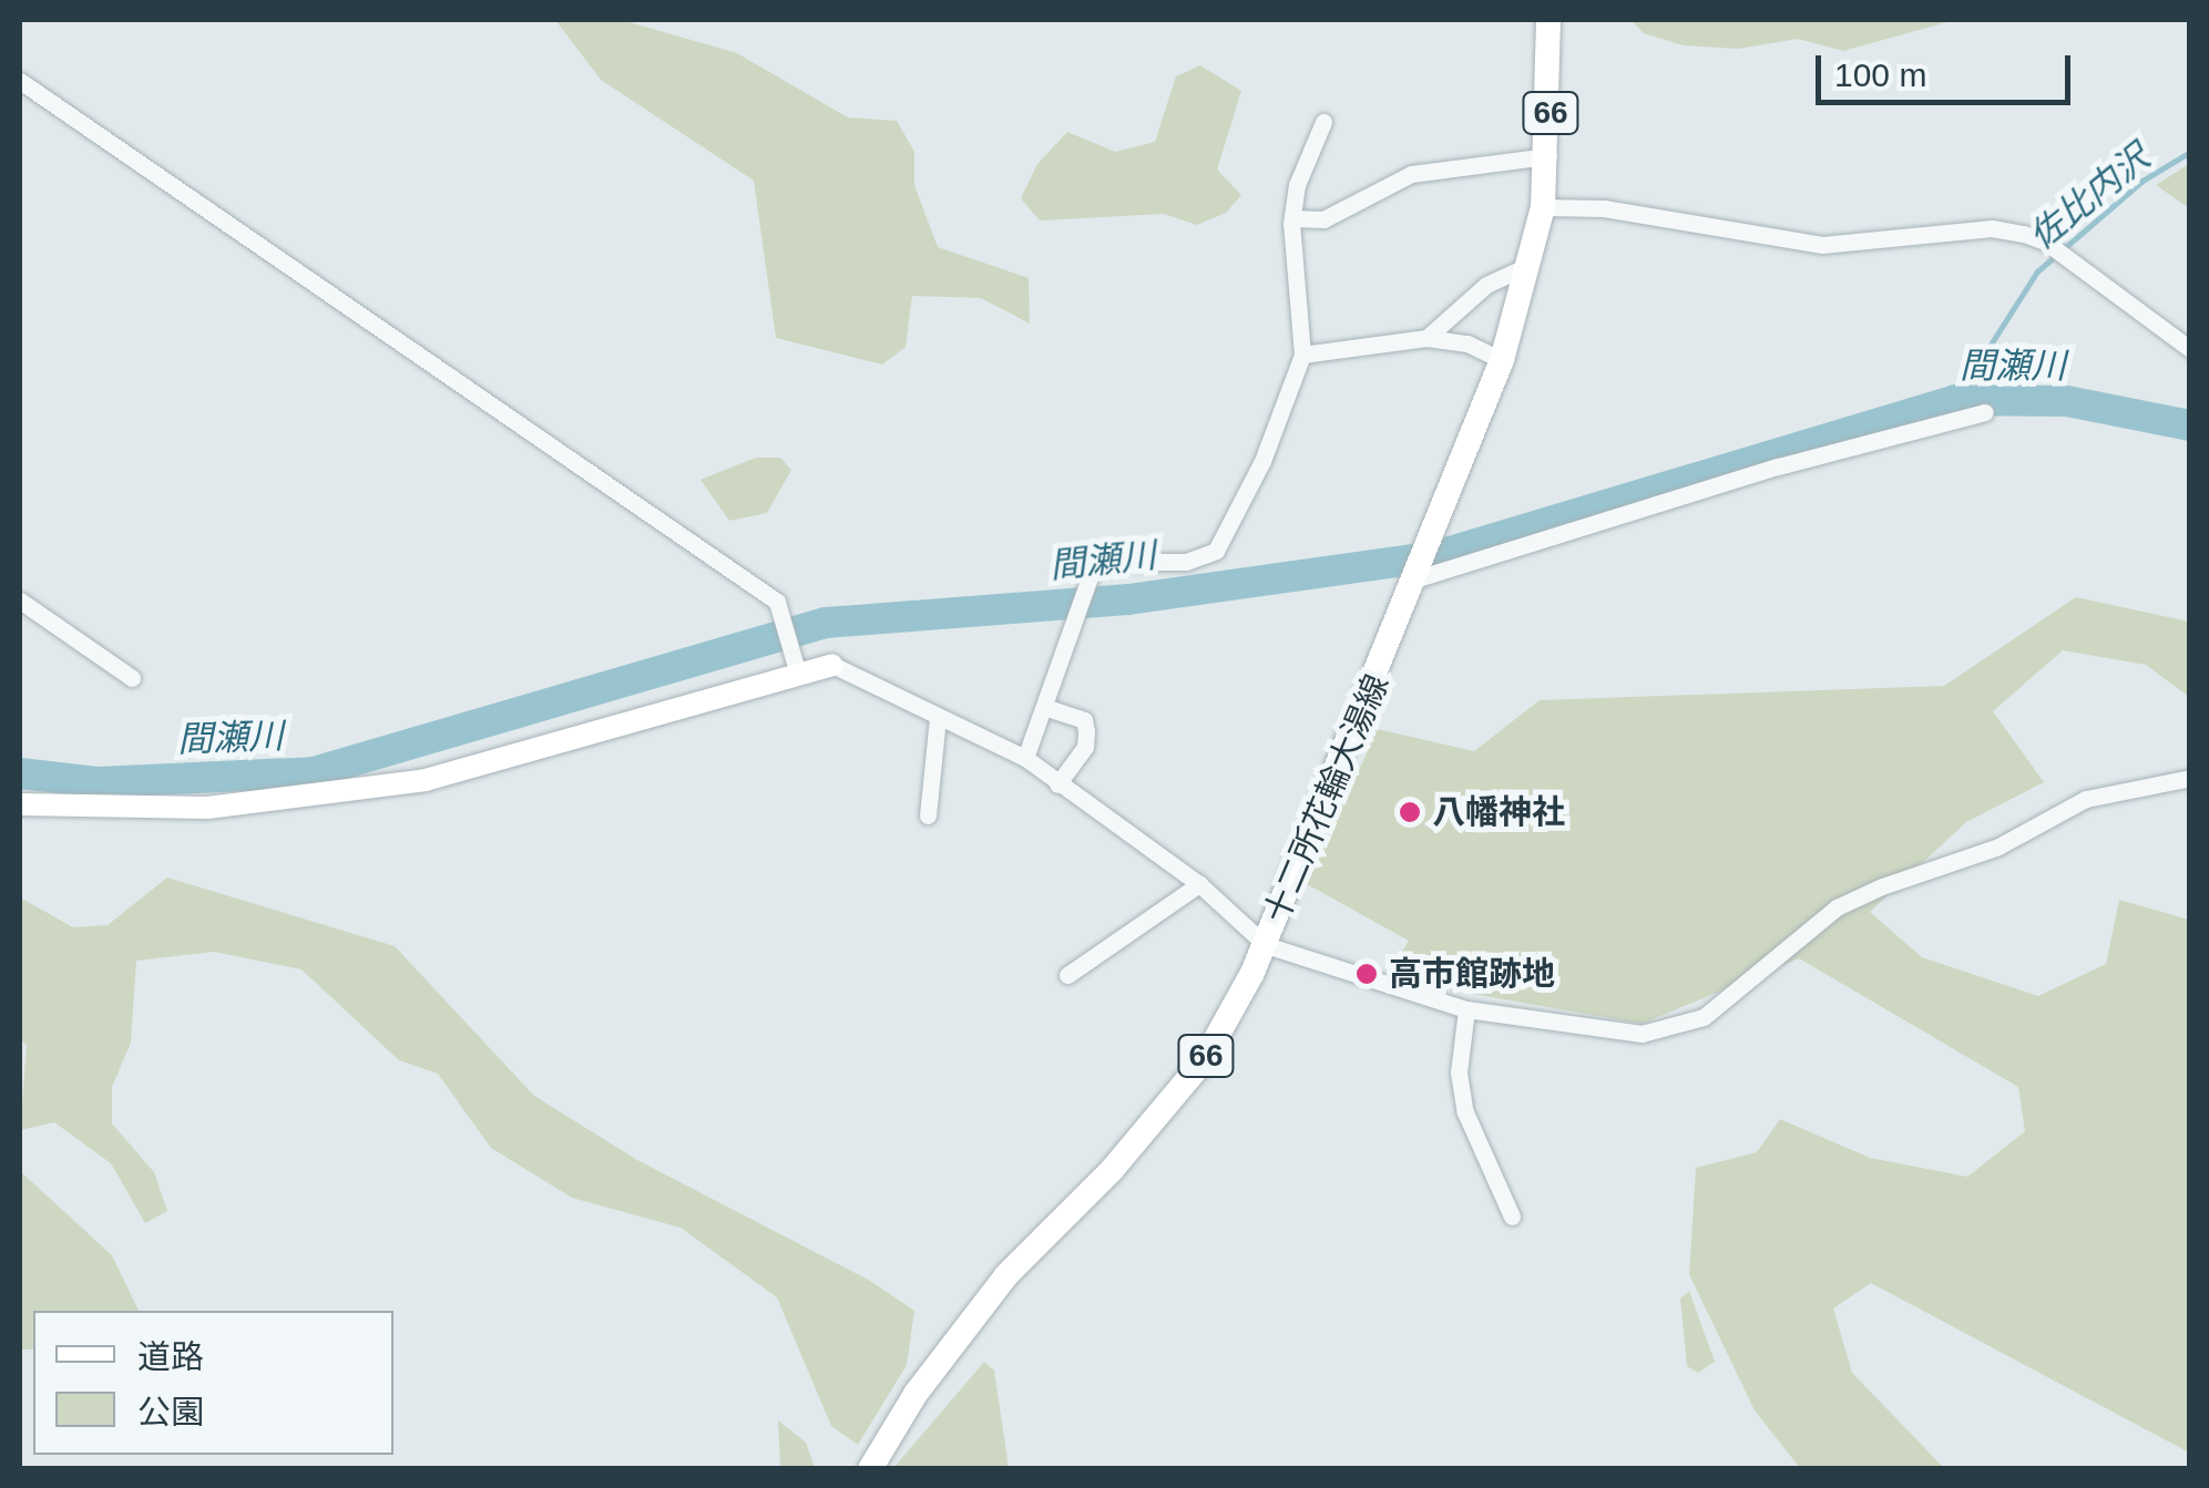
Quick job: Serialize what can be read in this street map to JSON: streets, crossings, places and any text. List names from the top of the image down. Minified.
{"streets":{"main road":["66","十二所花輪大湯線"]},"water":["佐比内沢","間瀬川"],"places":["八幡神社","高市館跡地"],"legend":["道路","公園"],"scale_bar":"100 m"}
